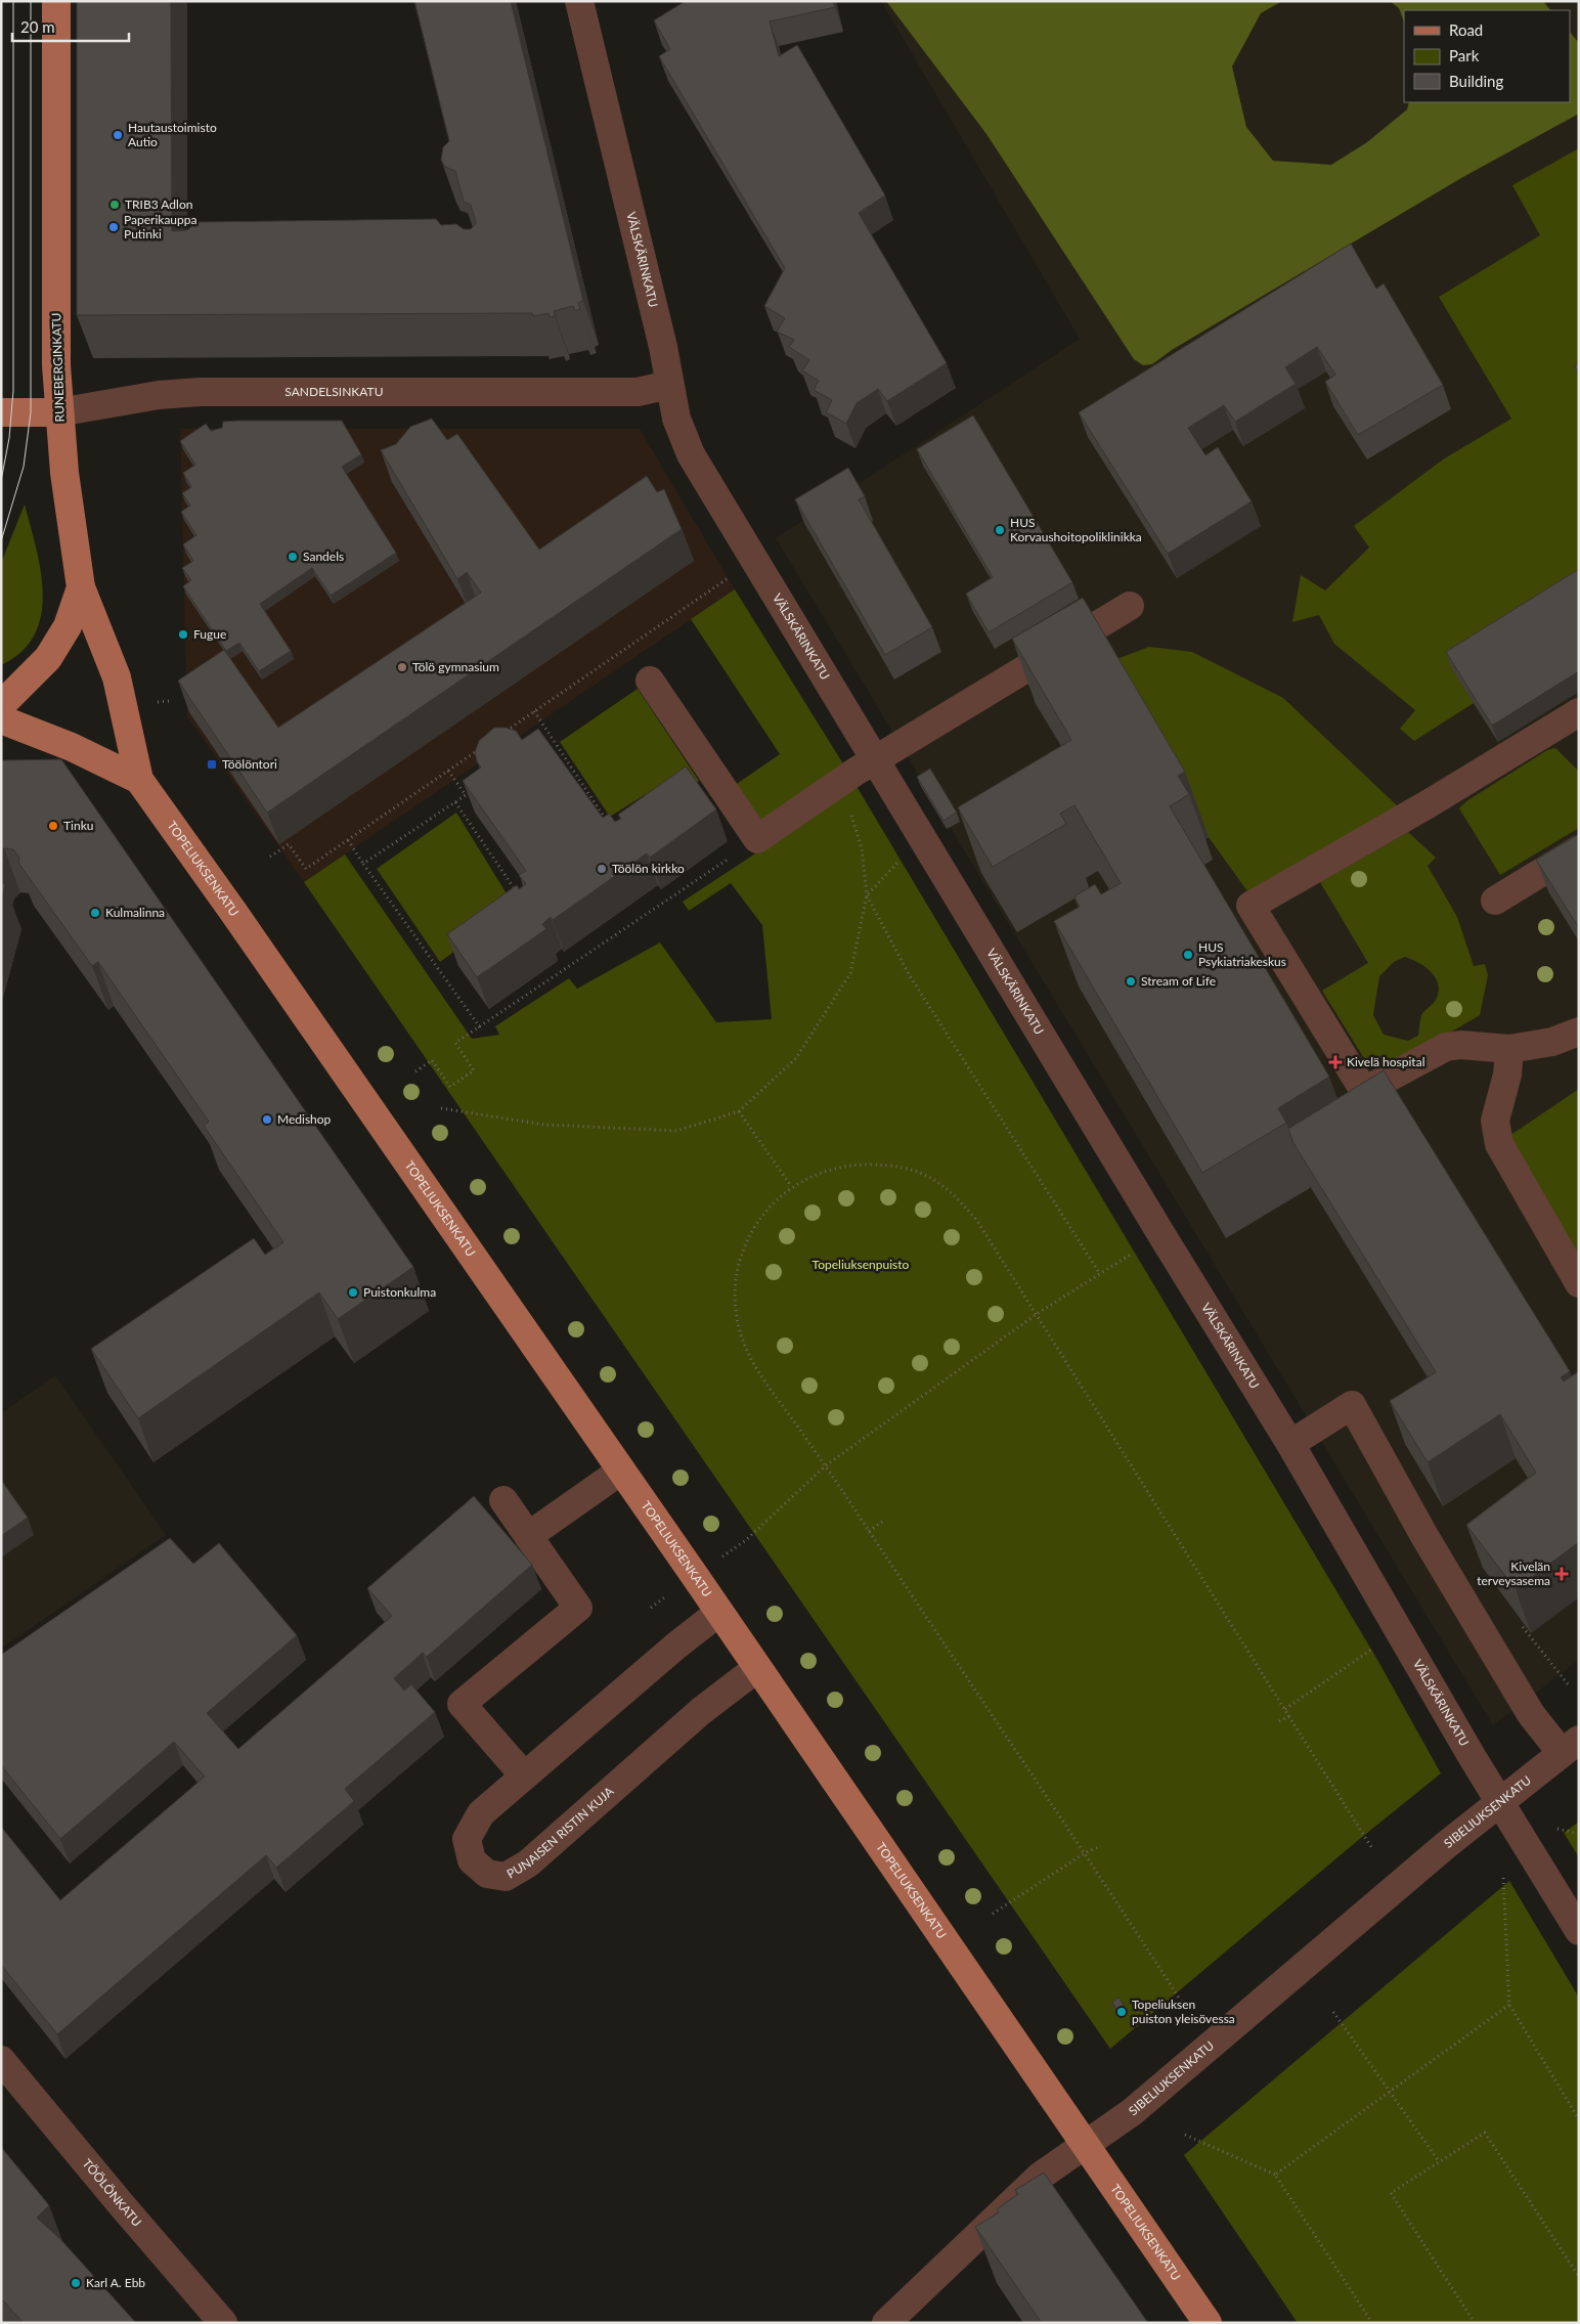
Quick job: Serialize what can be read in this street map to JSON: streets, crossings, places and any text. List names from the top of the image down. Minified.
{"streets":{"main road":["RUNEBERGINKATU","SANDELSINKATU","TOPELIUKSENKATU"],"street":["VÄLSKÄRINKATU","SIBELIUKSENKATU","PUNAISEN RISTIN KUJA","TÖÖLÖNKATU"]},"crossings":[["VÄLSKÄRINKATU","SANDELSINKATU"],["VÄLSKÄRINKATU","SIBELIUKSENKATU"],["RUNEBERGINKATU","SANDELSINKATU"],["RUNEBERGINKATU","TOPELIUKSENKATU"],["TOPELIUKSENKATU","SIBELIUKSENKATU"],["TOPELIUKSENKATU","PUNAISEN RISTIN KUJA"]],"parks":["Topeliuksenpuisto"],"places":{"other":["Hautaustoimisto Autio","TRIB3 Adlon","Paperikauppa Putinki","HUS Korvaushoitopoliklinikka","Sandels","Fugue","Tölö gymnasium","Tinku","Töölön kirkko","Kulmalinna","HUS Psykiatriakeskus","Stream of Life","Medishop","Puistonkulma","Topeliuksen puiston yleisövessa","Karl A. Ebb"],"transit":["Töölöntori"],"health":["Kivelä hospital","Kivelän terveysasema"]},"legend":["Road","Park","Building"],"scale_bar":"20 m"}
